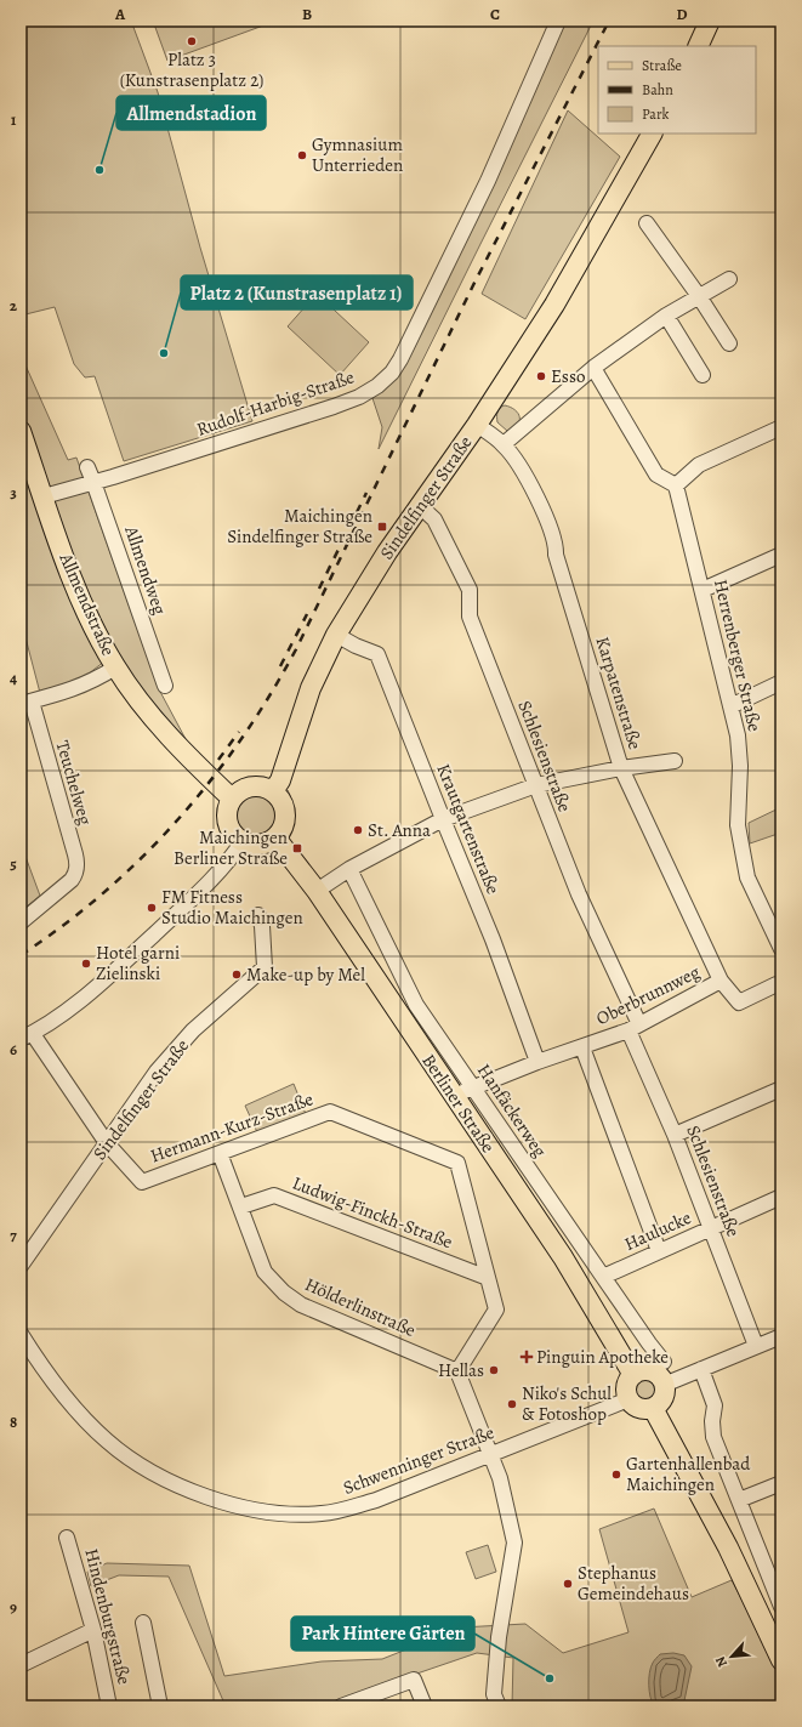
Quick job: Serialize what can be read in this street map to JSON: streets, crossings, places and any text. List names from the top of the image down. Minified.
{"streets":{"main road":["Sindelfinger Straße","Allmendstraße","Berliner Straße"],"street":["Rudolf-Harbig-Straße","Allmendweg","Herrenberger Straße","Karpatenstraße","Schlesienstraße","Teuchelweg","Krautgartenstraße","Oberbrunnweg","Hanfäckerweg","Hermann-Kurz-Straße","Ludwig-Finckh-Straße","Haulucke","Hölderlinstraße","Schwenninger Straße","Hindenburgstraße"]},"crossings":[["Rudolf-Harbig-Straße","Allmendweg"],["Rudolf-Harbig-Straße","Allmendstraße"],["Sindelfinger Straße","Allmendstraße"],["Sindelfinger Straße","Karpatenstraße"],["Sindelfinger Straße","Schlesienstraße"],["Sindelfinger Straße","Krautgartenstraße"],["Sindelfinger Straße","Berliner Straße"],["Sindelfinger Straße","Hermann-Kurz-Straße"],["Allmendstraße","Berliner Straße"],["Karpatenstraße","Oberbrunnweg"],["Schlesienstraße","Oberbrunnweg"],["Schlesienstraße","Haulucke"],["Krautgartenstraße","Oberbrunnweg"],["Oberbrunnweg","Berliner Straße"],["Oberbrunnweg","Hanfäckerweg"],["Oberbrunnweg","Haulucke"],["Berliner Straße","Schwenninger Straße"],["Hanfäckerweg","Haulucke"],["Hermann-Kurz-Straße","Ludwig-Finckh-Straße"],["Hermann-Kurz-Straße","Hölderlinstraße"],["Ludwig-Finckh-Straße","Hölderlinstraße"]],"places":{"other":["Platz 3 (Kunstrasenplatz 2)","Gymnasium Unterrieden","Allmendstadion","Platz 2 (Kunstrasenplatz 1)","Esso","St. Anna","FM Fitness Studio Maichingen","Hotel garni Zielinski","Make-up by Mel","Hellas","Niko's Schul & Fotoshop","Gartenhallenbad Maichingen","Stephanus Gemeindehaus","Park Hintere Gärten"],"transit":["Maichingen Sindelfinger Straße","Maichingen Berliner Straße"],"health":["Pinguin Apotheke"]},"legend":["Straße","Bahn","Park"],"north":"bottom left","grid":{"columns":["A","B","C","D"],"rows":["1","2","3","4","5","6","7","8","9"]}}
